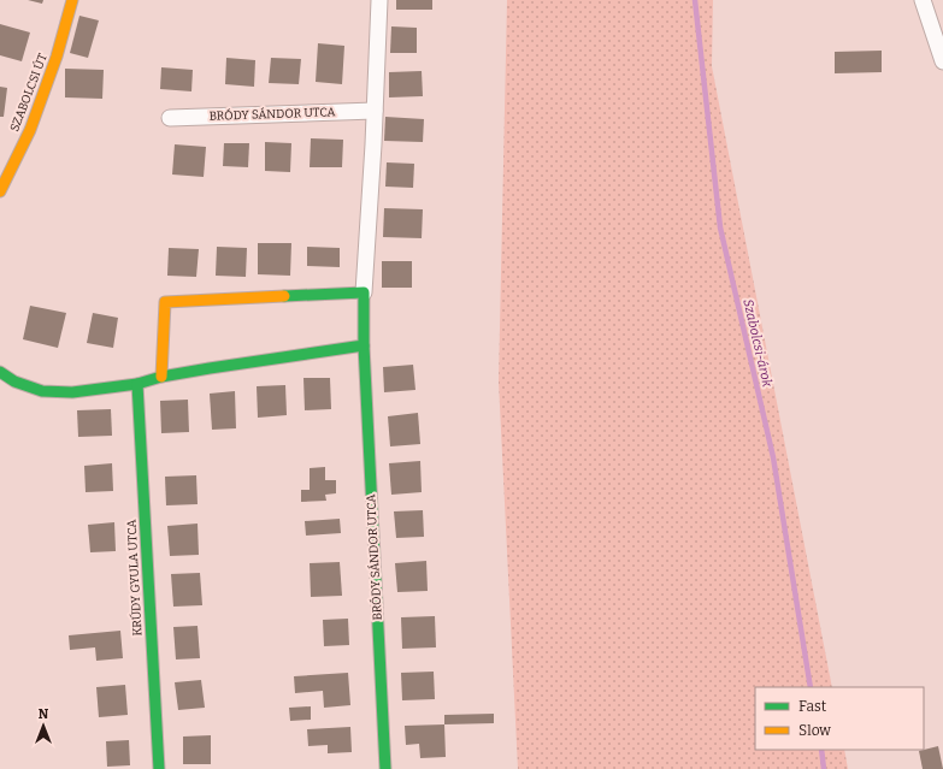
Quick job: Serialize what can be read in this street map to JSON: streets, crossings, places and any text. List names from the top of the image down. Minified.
{"streets":{"street":["SZABOLCSI ÚT","BRÓDY SÁNDOR UTCA","KRÚDY GYULA UTCA"]},"water":["Szabolcsi-árok"],"legend":["Fast","Slow"],"north":"top"}
